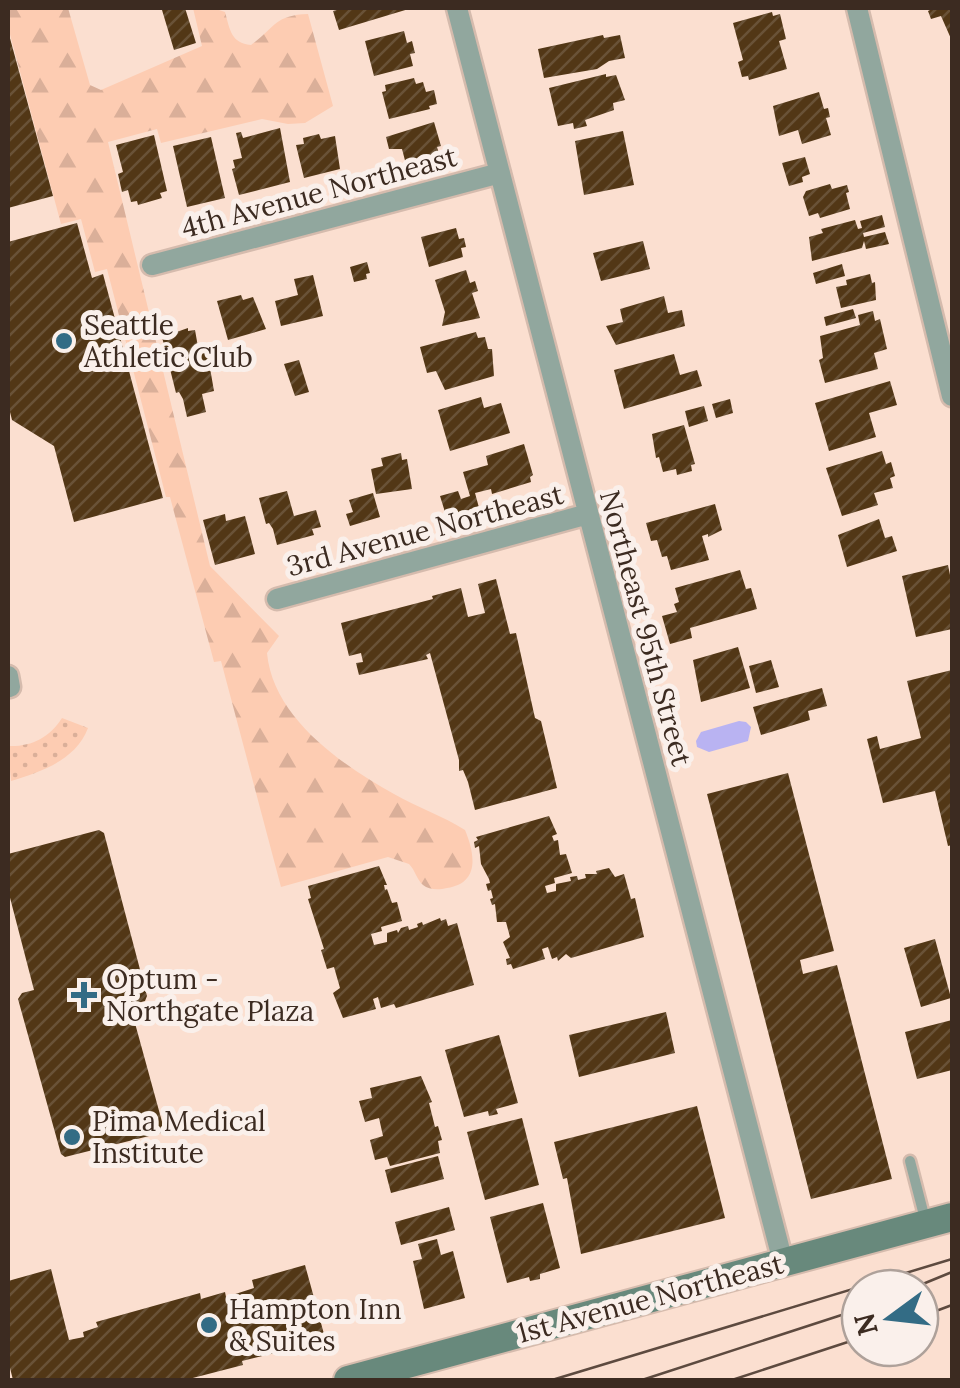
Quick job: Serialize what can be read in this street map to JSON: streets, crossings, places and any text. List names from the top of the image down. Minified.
{"streets":{"street":["4th Avenue Northeast","3rd Avenue Northeast","Northeast 95th Street","1st Avenue Northeast"]},"crossings":[["4th Avenue Northeast","Northeast 95th Street"],["3rd Avenue Northeast","Northeast 95th Street"],["Northeast 95th Street","1st Avenue Northeast"]],"places":{"other":["Seattle Athletic Club","Pima Medical Institute","Hampton Inn & Suites"],"health":["Optum - Northgate Plaza"]},"north":"left"}
